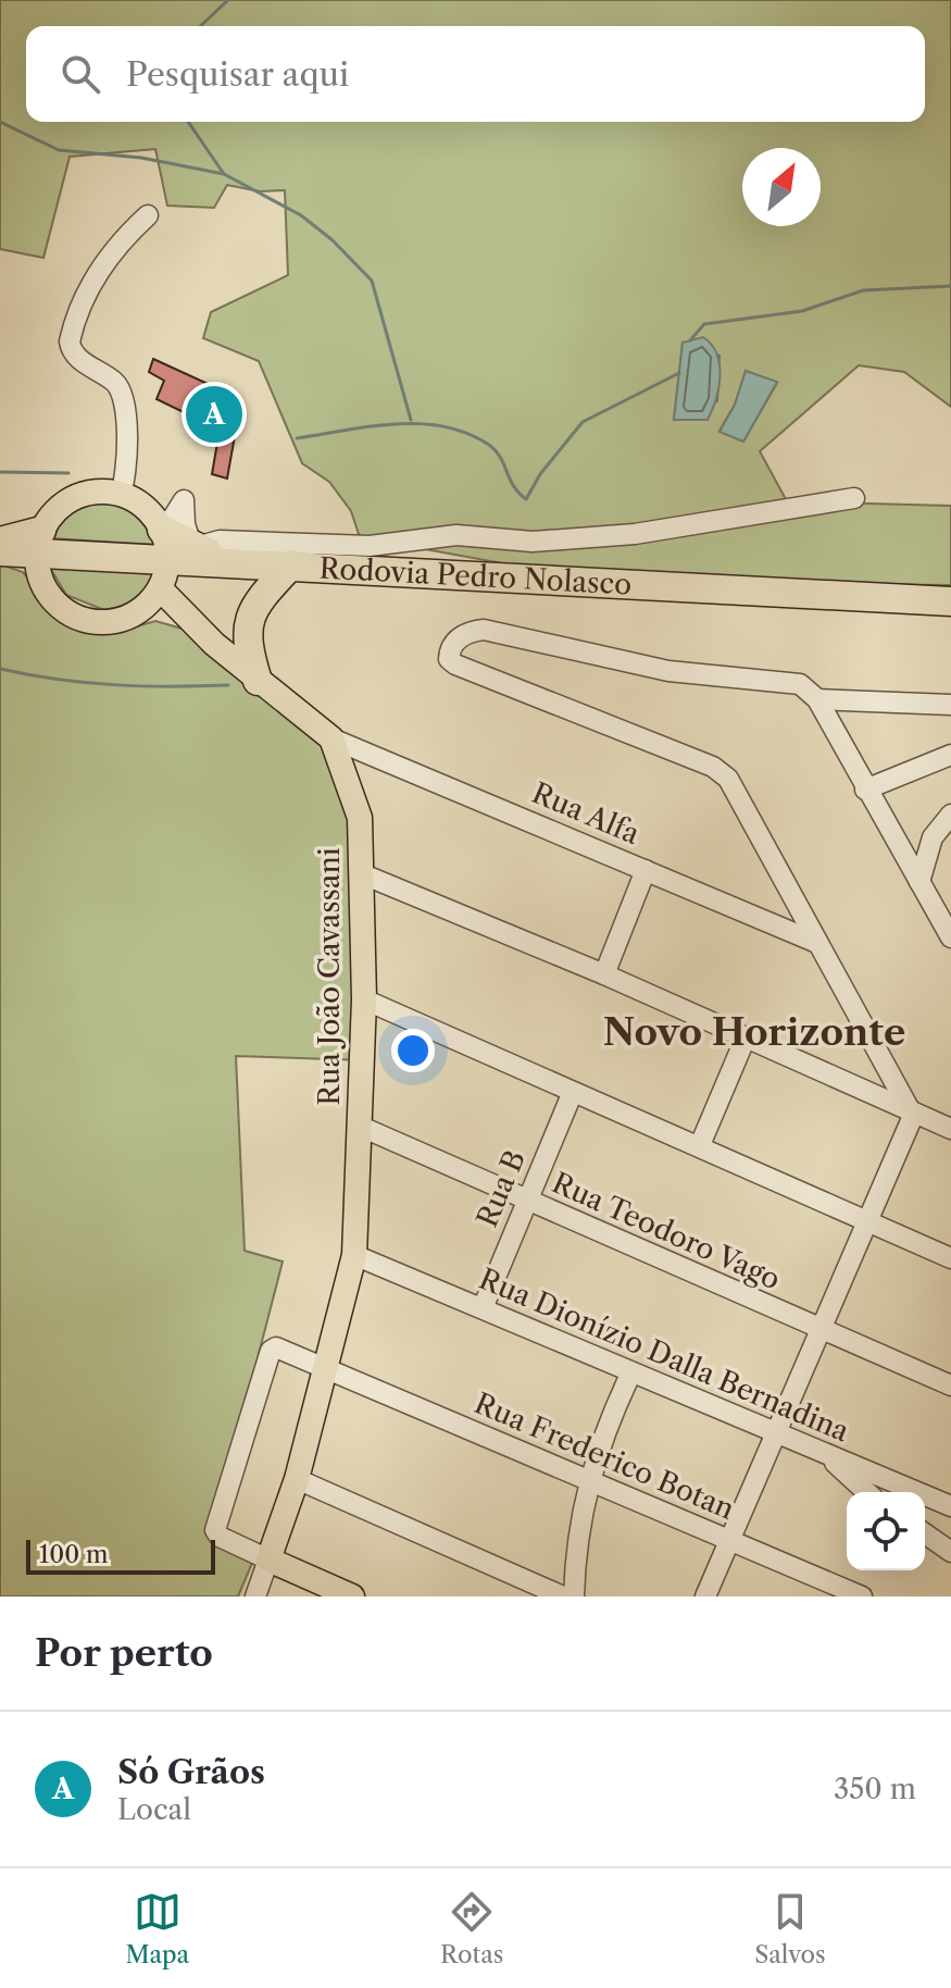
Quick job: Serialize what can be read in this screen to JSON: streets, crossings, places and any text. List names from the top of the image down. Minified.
{"streets":{"highway":["Rodovia Pedro Nolasco"],"main road":["Rua João Cavassani"],"street":["Rua Alfa","Rua B","Rua Teodoro Vago","Rua Dionízio Dalla Bernadina","Rua Frederico Botan"]},"crossings":[["Rua Alfa","Rua João Cavassani"],["Rua João Cavassani","Rua Teodoro Vago"],["Rua João Cavassani","Rua Dionízio Dalla Bernadina"],["Rua João Cavassani","Rua Frederico Botan"],["Rua B","Rua Teodoro Vago"],["Rua B","Rua Dionízio Dalla Bernadina"]],"districts":["Novo Horizonte"],"scale_bar":"100 m","north":"top right","page":{"search":"Pesquisar aqui","pins":"A","scale":"100 m","heading":"Por perto","list":[{"mark":"A","name":"Só Grãos","note":"Local","value":"350 m"}],"nav":["Mapa","Rotas","Salvos"]}}
